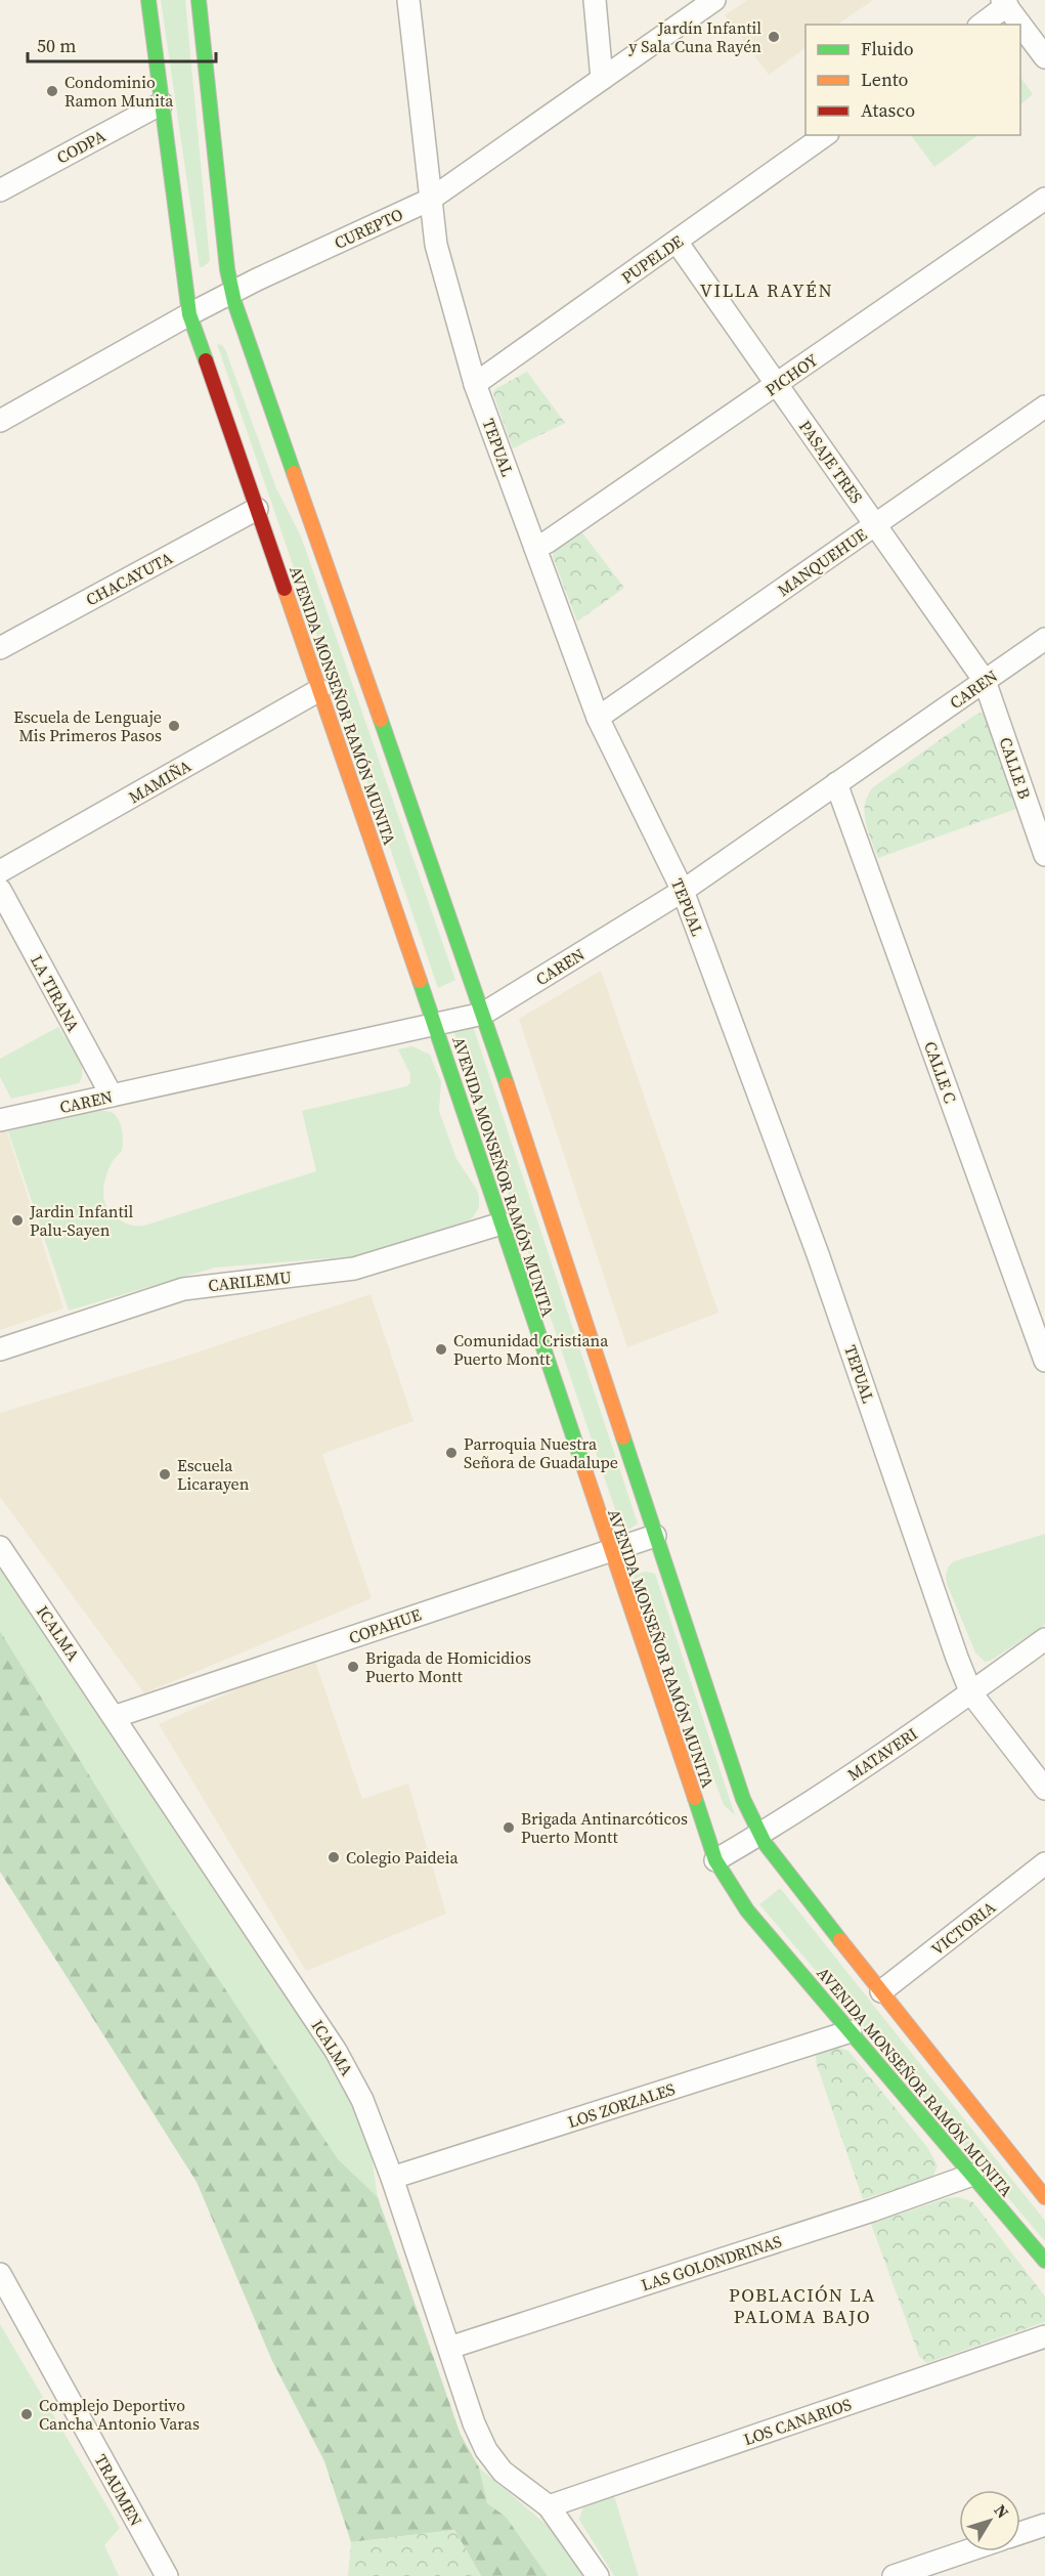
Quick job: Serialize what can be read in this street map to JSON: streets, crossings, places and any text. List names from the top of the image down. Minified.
{"streets":{"main road":["AVENIDA MONSEÑOR RAMÓN MUNITA"],"street":["CODPA","CUREPTO","PUPELDE","PICHOY","TEPUAL","PASAJE TRES","MANQUEHUE","CHACAYUTA","CAREN","CALLE B","MAMIÑA","LA TIRANA","CALLE C","CARILEMU","COPAHUE","ICALMA","MATAVERI","VICTORIA","LOS ZORZALES","LAS GOLONDRINAS","LOS CANARIOS","TRAUMEN"]},"crossings":[["CODPA","AVENIDA MONSEÑOR RAMÓN MUNITA"],["CUREPTO","TEPUAL"],["CUREPTO","AVENIDA MONSEÑOR RAMÓN MUNITA"],["PUPELDE","TEPUAL"],["PUPELDE","PASAJE TRES"],["PICHOY","TEPUAL"],["PICHOY","PASAJE TRES"],["TEPUAL","MANQUEHUE"],["TEPUAL","CAREN"],["TEPUAL","MATAVERI"],["PASAJE TRES","MANQUEHUE"],["PASAJE TRES","CAREN"],["PASAJE TRES","CALLE B"],["CHACAYUTA","AVENIDA MONSEÑOR RAMÓN MUNITA"],["CAREN","AVENIDA MONSEÑOR RAMÓN MUNITA"],["CAREN","CALLE B"],["CAREN","LA TIRANA"],["CAREN","CALLE C"],["AVENIDA MONSEÑOR RAMÓN MUNITA","MAMIÑA"],["AVENIDA MONSEÑOR RAMÓN MUNITA","CARILEMU"],["AVENIDA MONSEÑOR RAMÓN MUNITA","COPAHUE"],["AVENIDA MONSEÑOR RAMÓN MUNITA","MATAVERI"],["AVENIDA MONSEÑOR RAMÓN MUNITA","VICTORIA"],["AVENIDA MONSEÑOR RAMÓN MUNITA","LOS ZORZALES"],["AVENIDA MONSEÑOR RAMÓN MUNITA","LAS GOLONDRINAS"],["COPAHUE","ICALMA"],["ICALMA","LOS ZORZALES"],["ICALMA","LAS GOLONDRINAS"],["ICALMA","LOS CANARIOS"]],"districts":["VILLA RAYÉN","POBLACIÓN LA PALOMA BAJO"],"places":["Jardín Infantil y Sala Cuna Rayén","Condominio Ramon Munita","Escuela de Lenguaje Mis Primeros Pasos","Jardin Infantil Palu-Sayen","Comunidad Cristiana Puerto Montt","Parroquia Nuestra Señora de Guadalupe","Escuela Licarayen","Brigada de Homicidios Puerto Montt","Brigada Antinarcóticos Puerto Montt","Colegio Paideia","Complejo Deportivo Cancha Antonio Varas"],"legend":["Fluido","Lento","Atasco"],"scale_bar":"50 m","north":"top right"}
